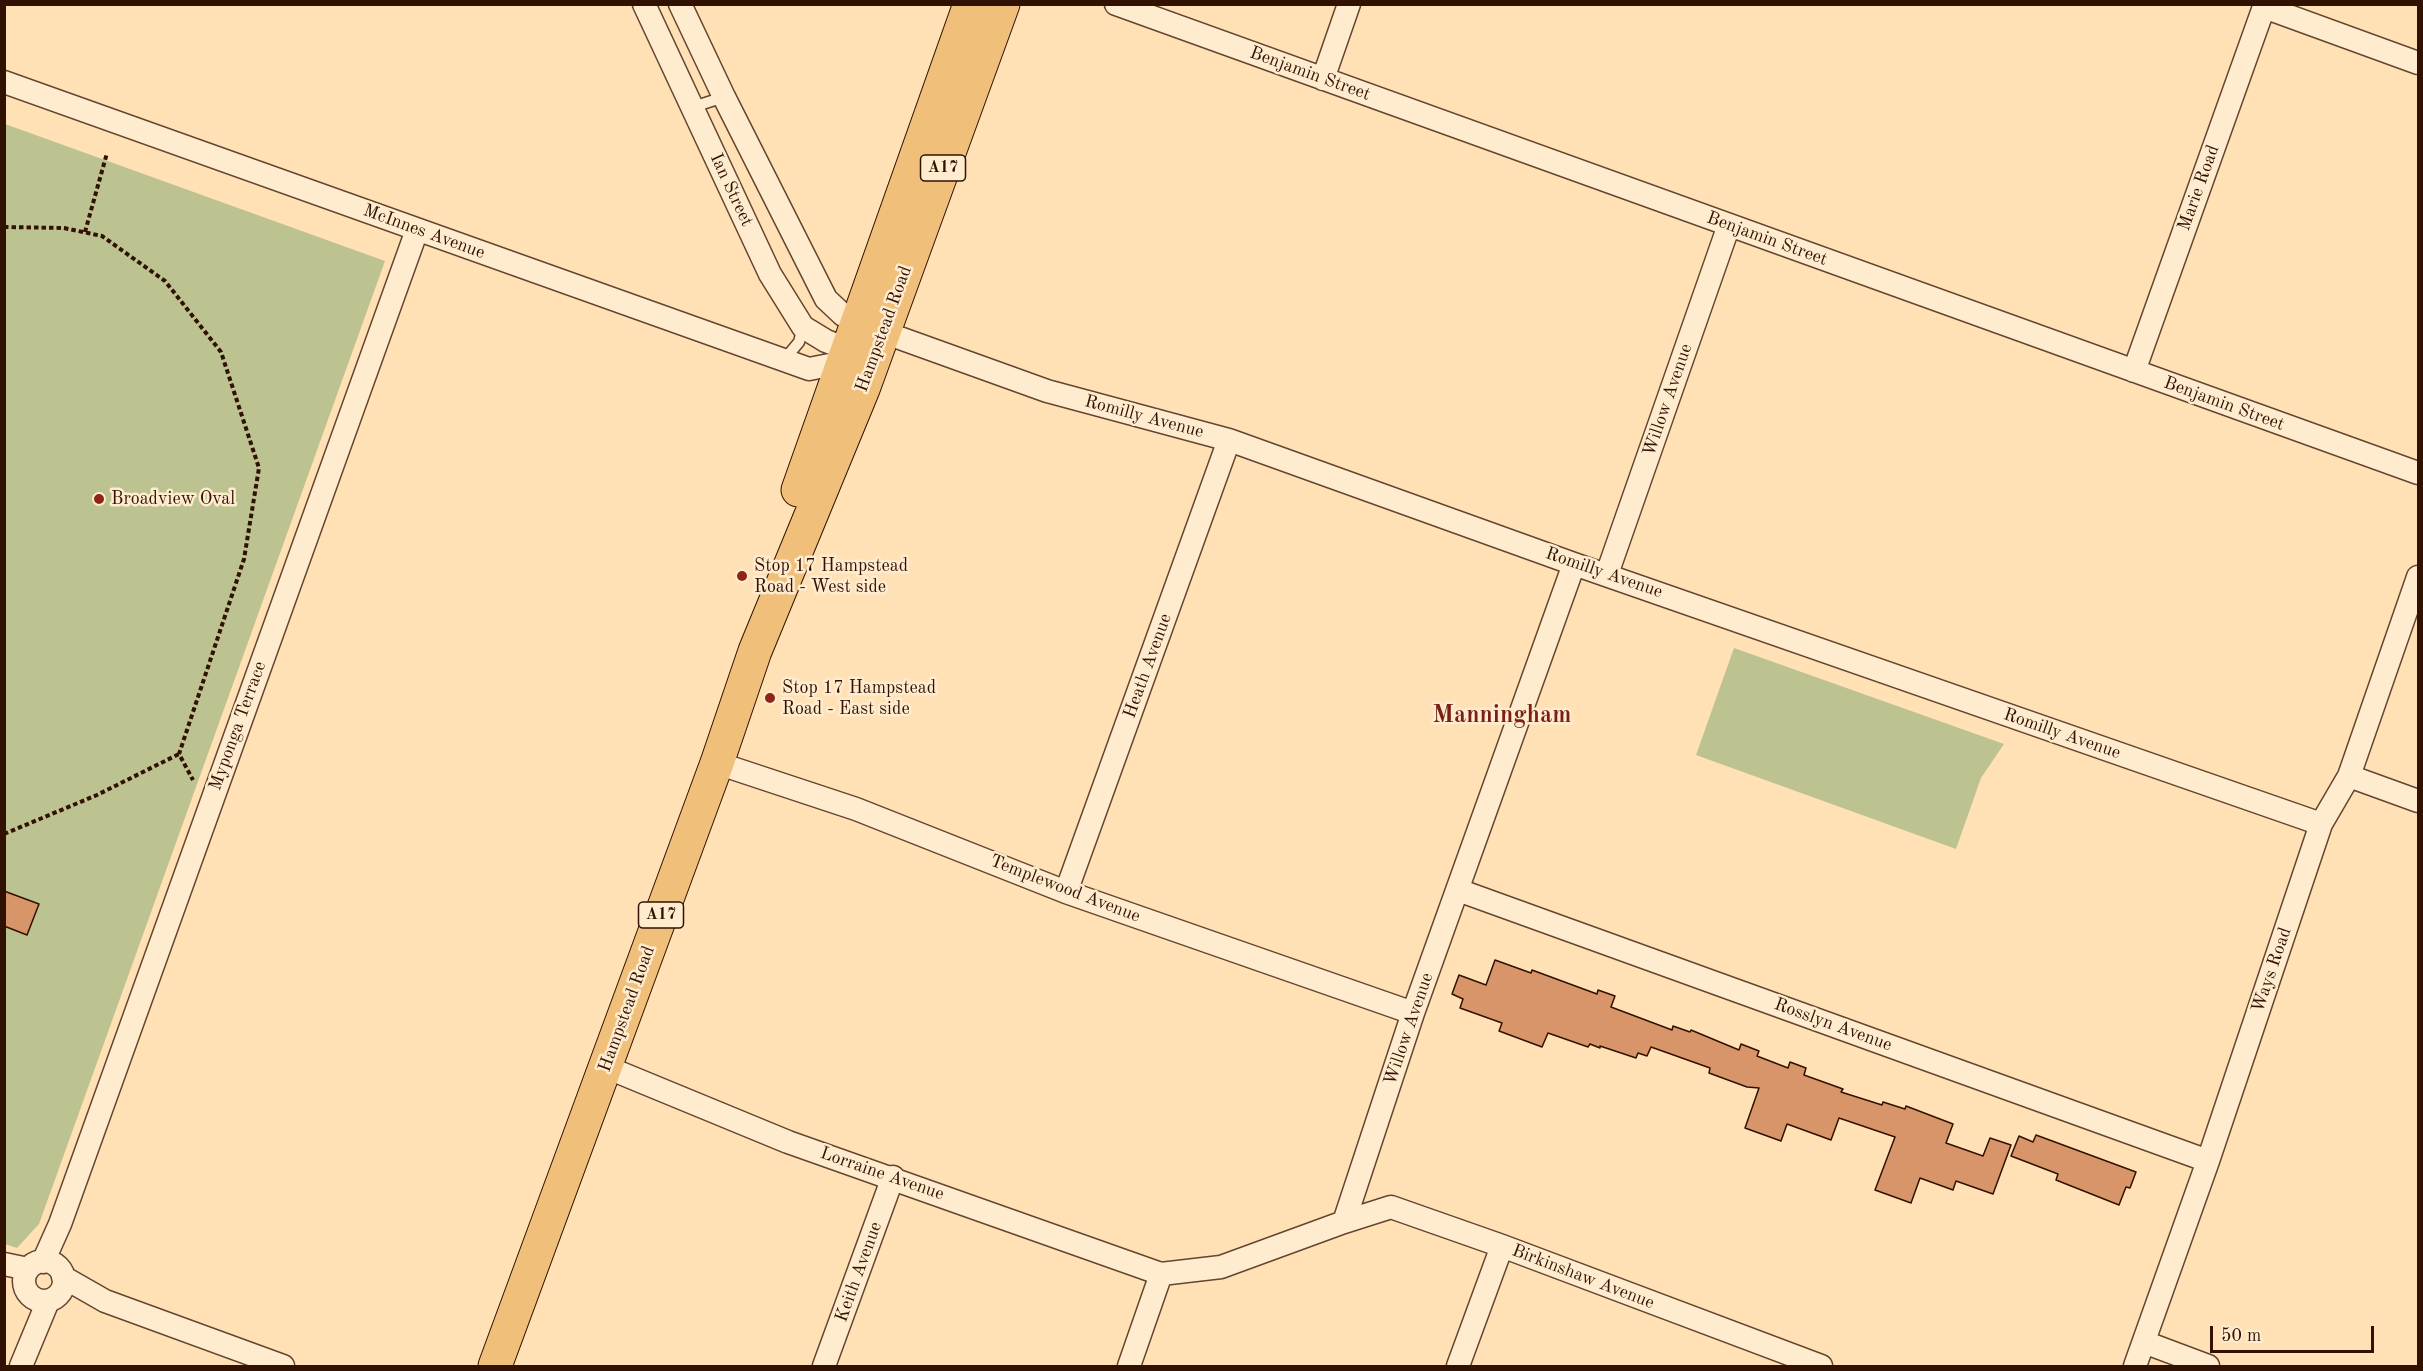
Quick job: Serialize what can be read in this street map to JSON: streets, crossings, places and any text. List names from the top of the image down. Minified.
{"streets":{"highway":["A17","Hampstead Road"],"street":["Benjamin Street","Marie Road","Ian Street","McInnes Avenue","Willow Avenue","Romilly Avenue","Heath Avenue","Myponga Terrace","Templewood Avenue","Ways Road","Rosslyn Avenue","Lorraine Avenue","Keith Avenue","Birkinshaw Avenue"]},"crossings":[["Benjamin Street","Marie Road"],["Benjamin Street","Willow Avenue"],["Ian Street","McInnes Avenue"],["Ian Street","Hampstead Road"],["Ian Street","Romilly Avenue"],["McInnes Avenue","Hampstead Road"],["McInnes Avenue","Romilly Avenue"],["McInnes Avenue","Myponga Terrace"],["Hampstead Road","Romilly Avenue"],["Hampstead Road","Templewood Avenue"],["Hampstead Road","Lorraine Avenue"],["Willow Avenue","Romilly Avenue"],["Willow Avenue","Templewood Avenue"],["Willow Avenue","Rosslyn Avenue"],["Willow Avenue","Birkinshaw Avenue"],["Romilly Avenue","Heath Avenue"],["Romilly Avenue","Ways Road"],["Heath Avenue","Templewood Avenue"],["Ways Road","Rosslyn Avenue"],["Lorraine Avenue","Keith Avenue"]],"districts":["Manningham"],"places":["Broadview Oval","Stop 17 Hampstead Road - West side","Stop 17 Hampstead Road - East side"],"scale_bar":"50 m"}
